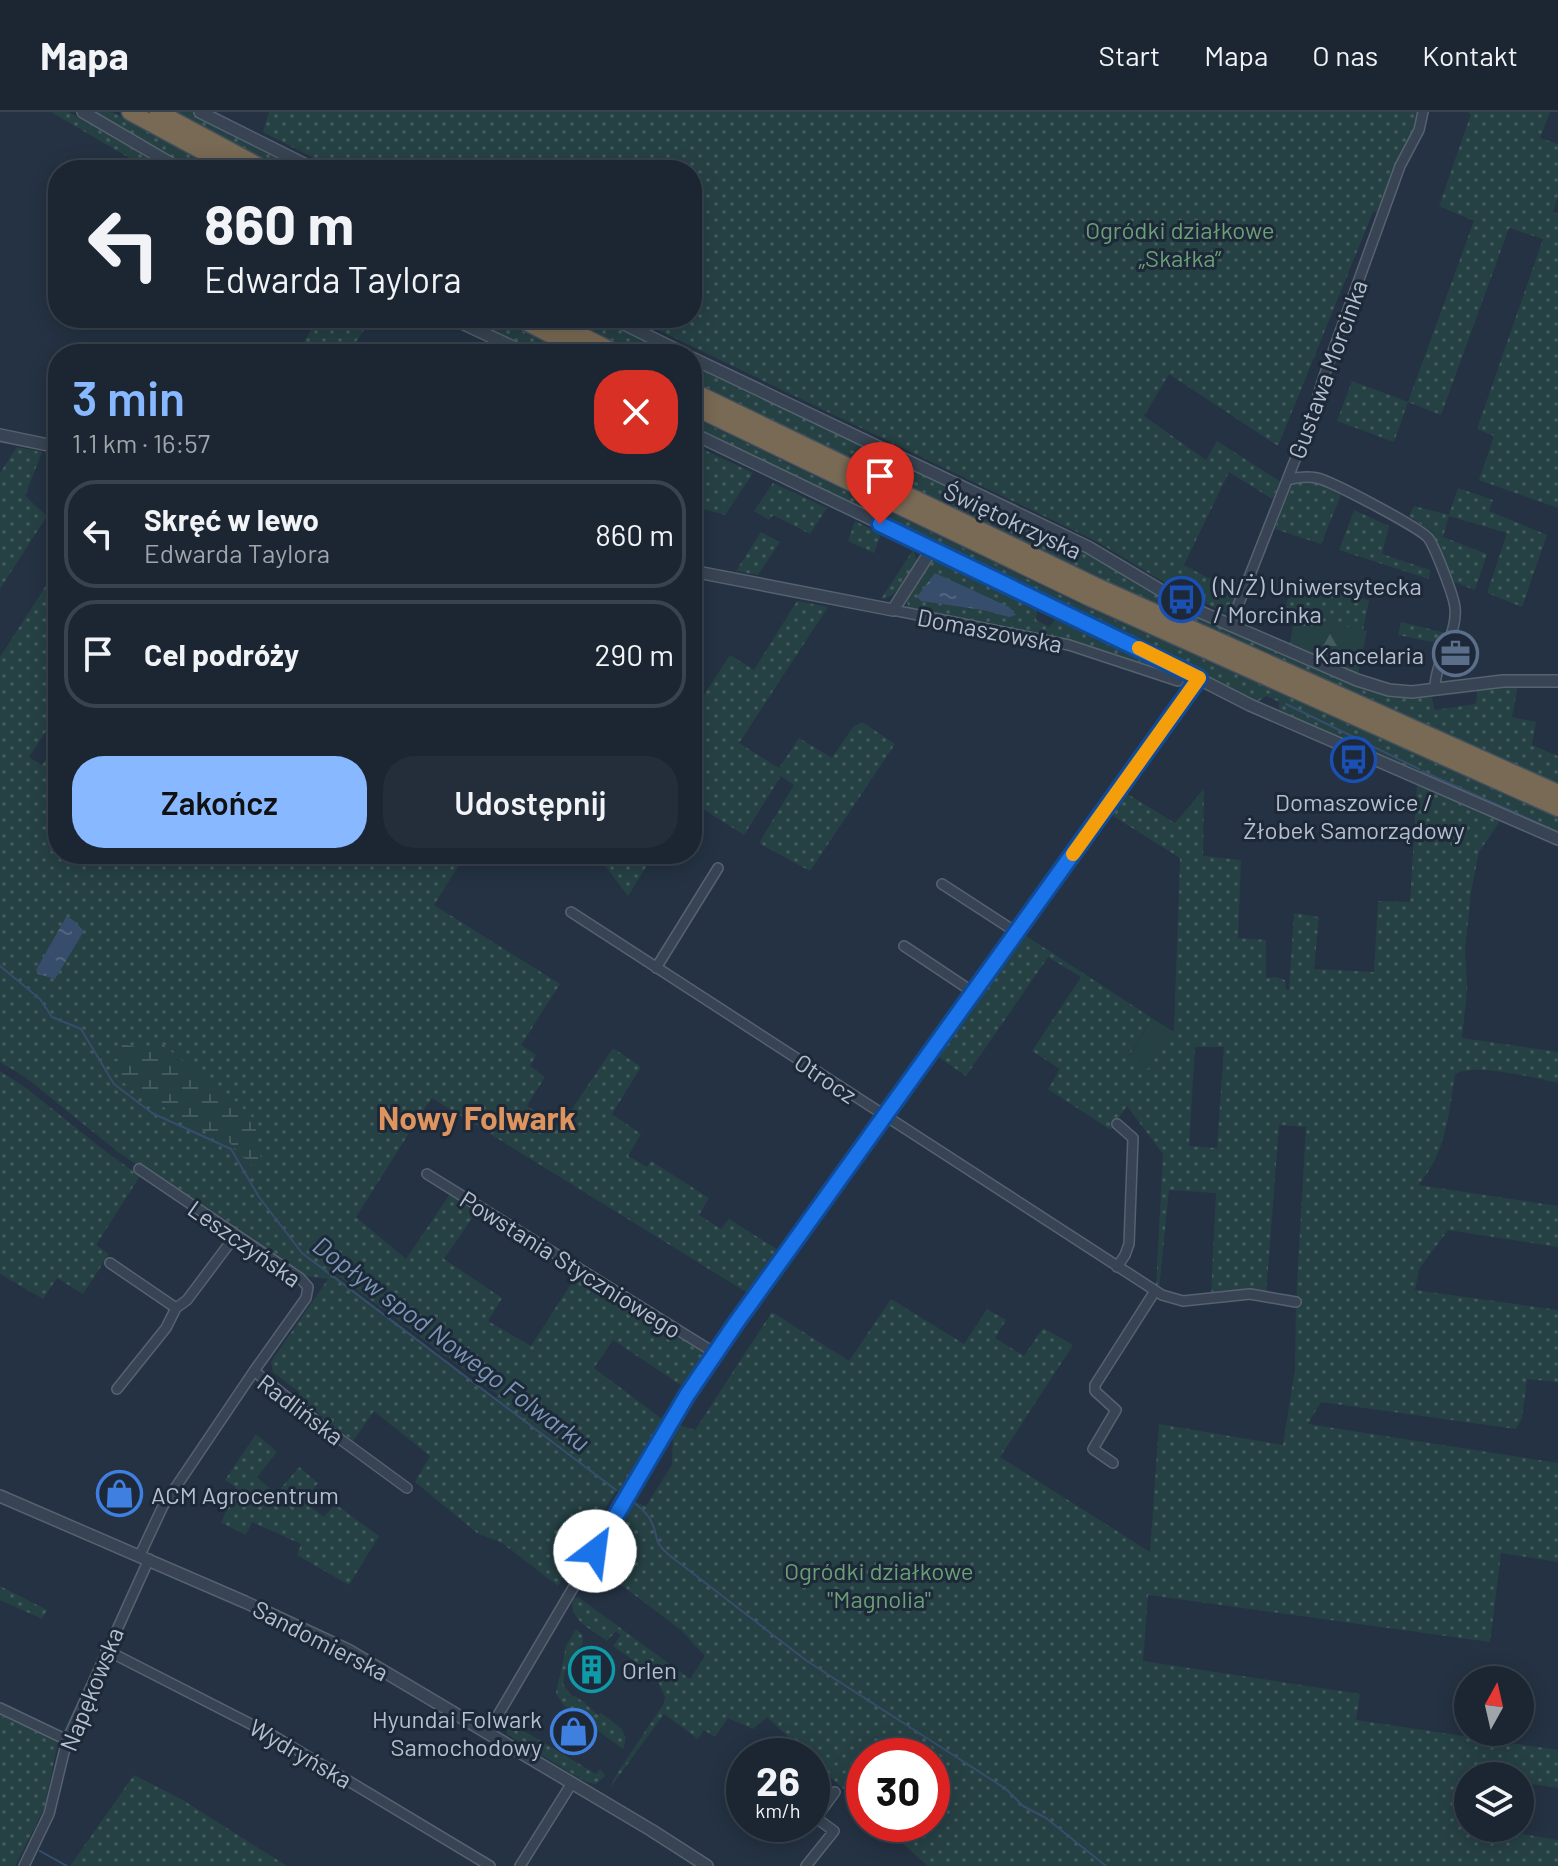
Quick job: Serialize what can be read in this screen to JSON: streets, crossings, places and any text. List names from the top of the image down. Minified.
{"streets":{"highway":["Świętokrzyska"],"street":["Gustawa Morcinka","Domaszowska","Otrocz","Leszczyńska","Powstania Styczniowego","Radlińska","Sandomierska","Napękowska","Wydryńska"]},"crossings":[["Leszczyńska","Radlińska"],["Radlińska","Sandomierska"],["Radlińska","Napękowska"],["Sandomierska","Napękowska"],["Napękowska","Wydryńska"]],"districts":["Nowy Folwark"],"water":["Dopływ spod Nowego Folwarku"],"parks":["Ogródki działkowe „Skałka”","Ogródki działkowe \"Magnolia\""],"places":{"bus stop":["(N/Ż) Uniwersytecka / Morcinka","Domaszowice / Żłobek Samorządowy"],"office":["Kancelaria"],"shop":["ACM Agrocentrum","Hyundai Folwark Samochodowy"],"building":["Orlen"]},"north":"top","page":{"header":"Mapa","nav":["Start","Mapa","O nas","Kontakt"],"turn":["860 m","Edwarda Taylora"],"heading":["3 min","1.1 km · 16:57"],"list":[{"name":"Skręć w lewo","note":"Edwarda Taylora","value":"860 m"},{"name":"Cel podróży","value":"290 m"}],"buttons":["Zakończ","Udostępnij"],"speed":"26 km/h","limit":"30"}}
